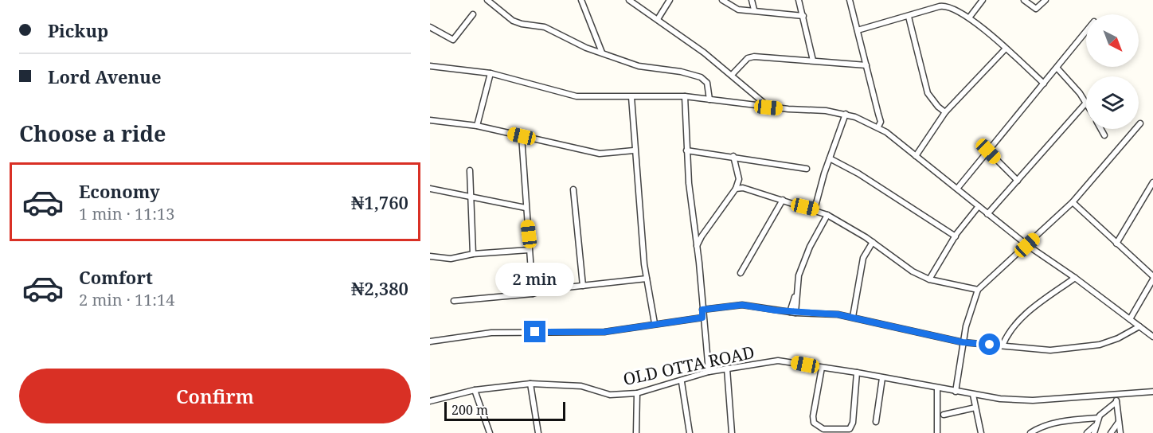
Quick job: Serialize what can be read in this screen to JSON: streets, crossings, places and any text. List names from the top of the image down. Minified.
{"streets":{"street":["OLD OTTA ROAD"]},"scale_bar":"200 m","north":"bottom right","page":{"banner":["Pickup","Lord Avenue"],"heading":"Choose a ride","list":[{"name":"Economy","note":"1 min · 11:13","value":"₦1,760"},{"name":"Comfort","note":"2 min · 11:14","value":"₦2,380"}],"bubble":"2 min","buttons":"Confirm","scale":"200 m"}}
